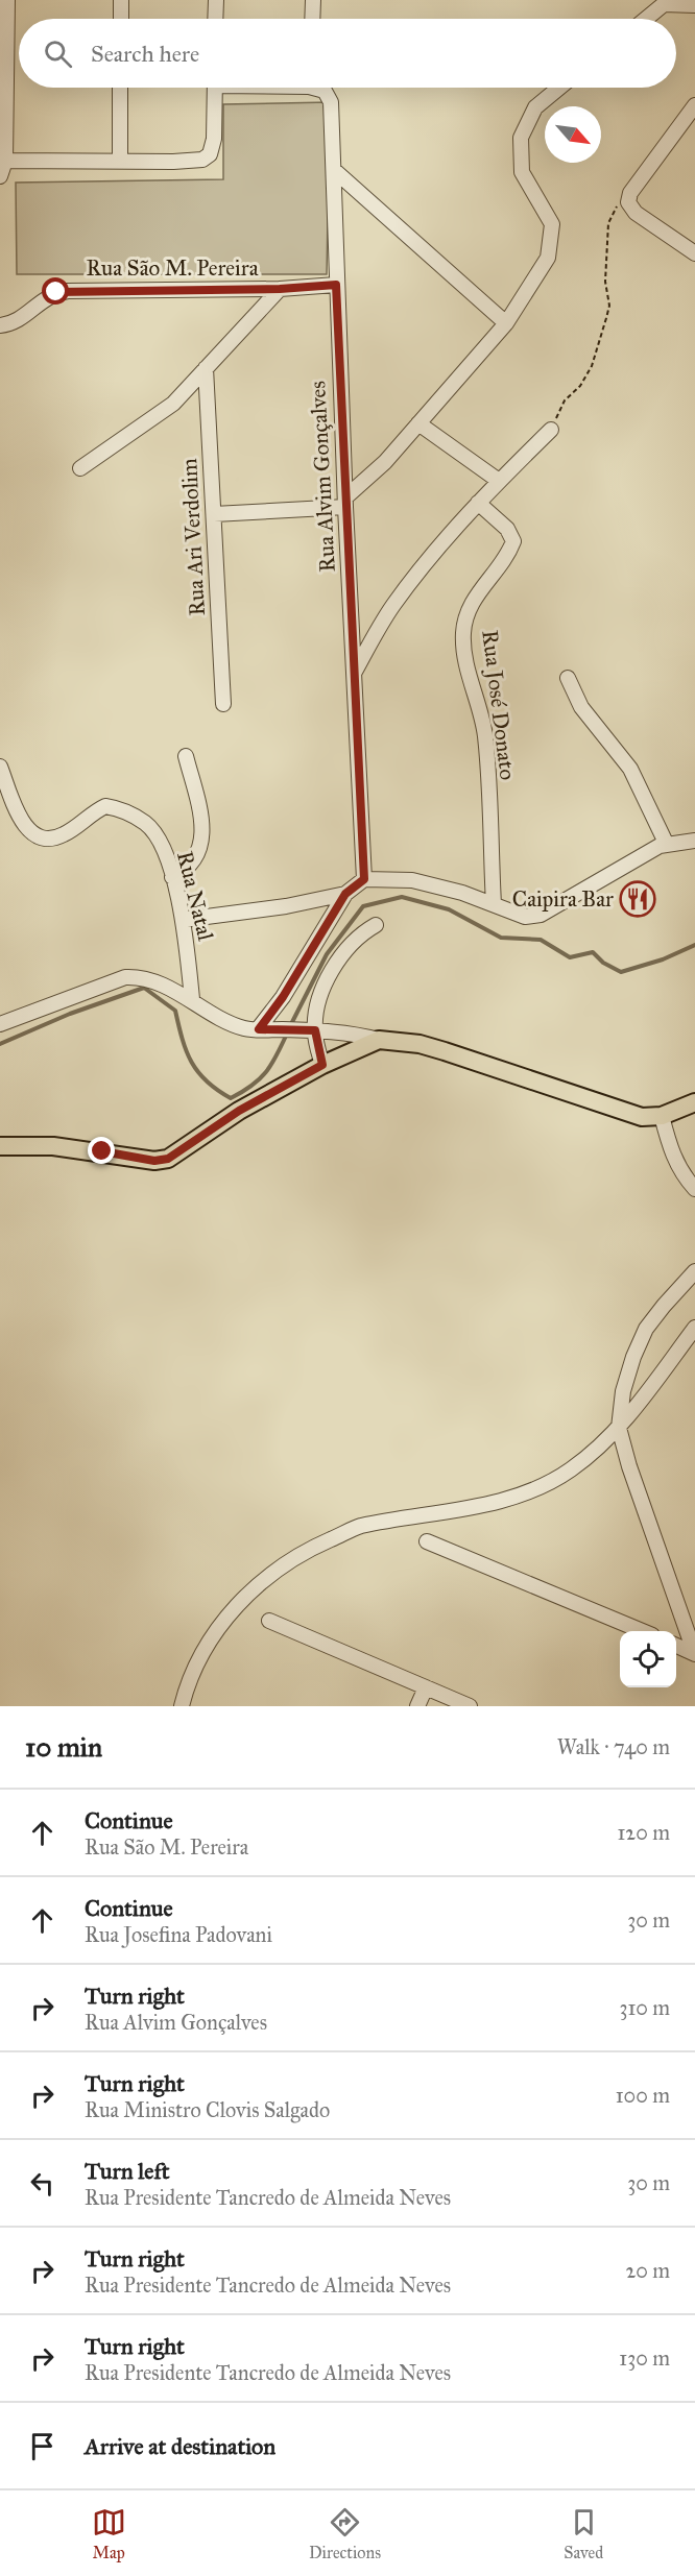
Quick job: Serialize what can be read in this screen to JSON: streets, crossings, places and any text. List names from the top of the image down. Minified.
{"streets":{"street":["Rua São M. Pereira","Rua Alvim Gonçalves","Rua Ari Verdolim","Rua José Donato","Rua Natal"]},"crossings":[["Rua São M. Pereira","Rua Alvim Gonçalves"]],"places":{"restaurant":["Caipira Bar"]},"north":"bottom right","page":{"search":"Search here","heading":["10 min","Walk · 740 m"],"list":[["Continue","Rua São M. Pereira","120 m"],["Continue","Rua Josefina Padovani","30 m"],["Turn right","Rua Alvim Gonçalves","310 m"],["Turn right","Rua Ministro Clovis Salgado","100 m"],["Turn left","Rua Presidente Tancredo de Almeida Neves","30 m"],["Turn right","Rua Presidente Tancredo de Almeida Neves","20 m"],["Turn right","Rua Presidente Tancredo de Almeida Neves","130 m"],"Arrive at destination"],"nav":["Map","Directions","Saved"]}}
